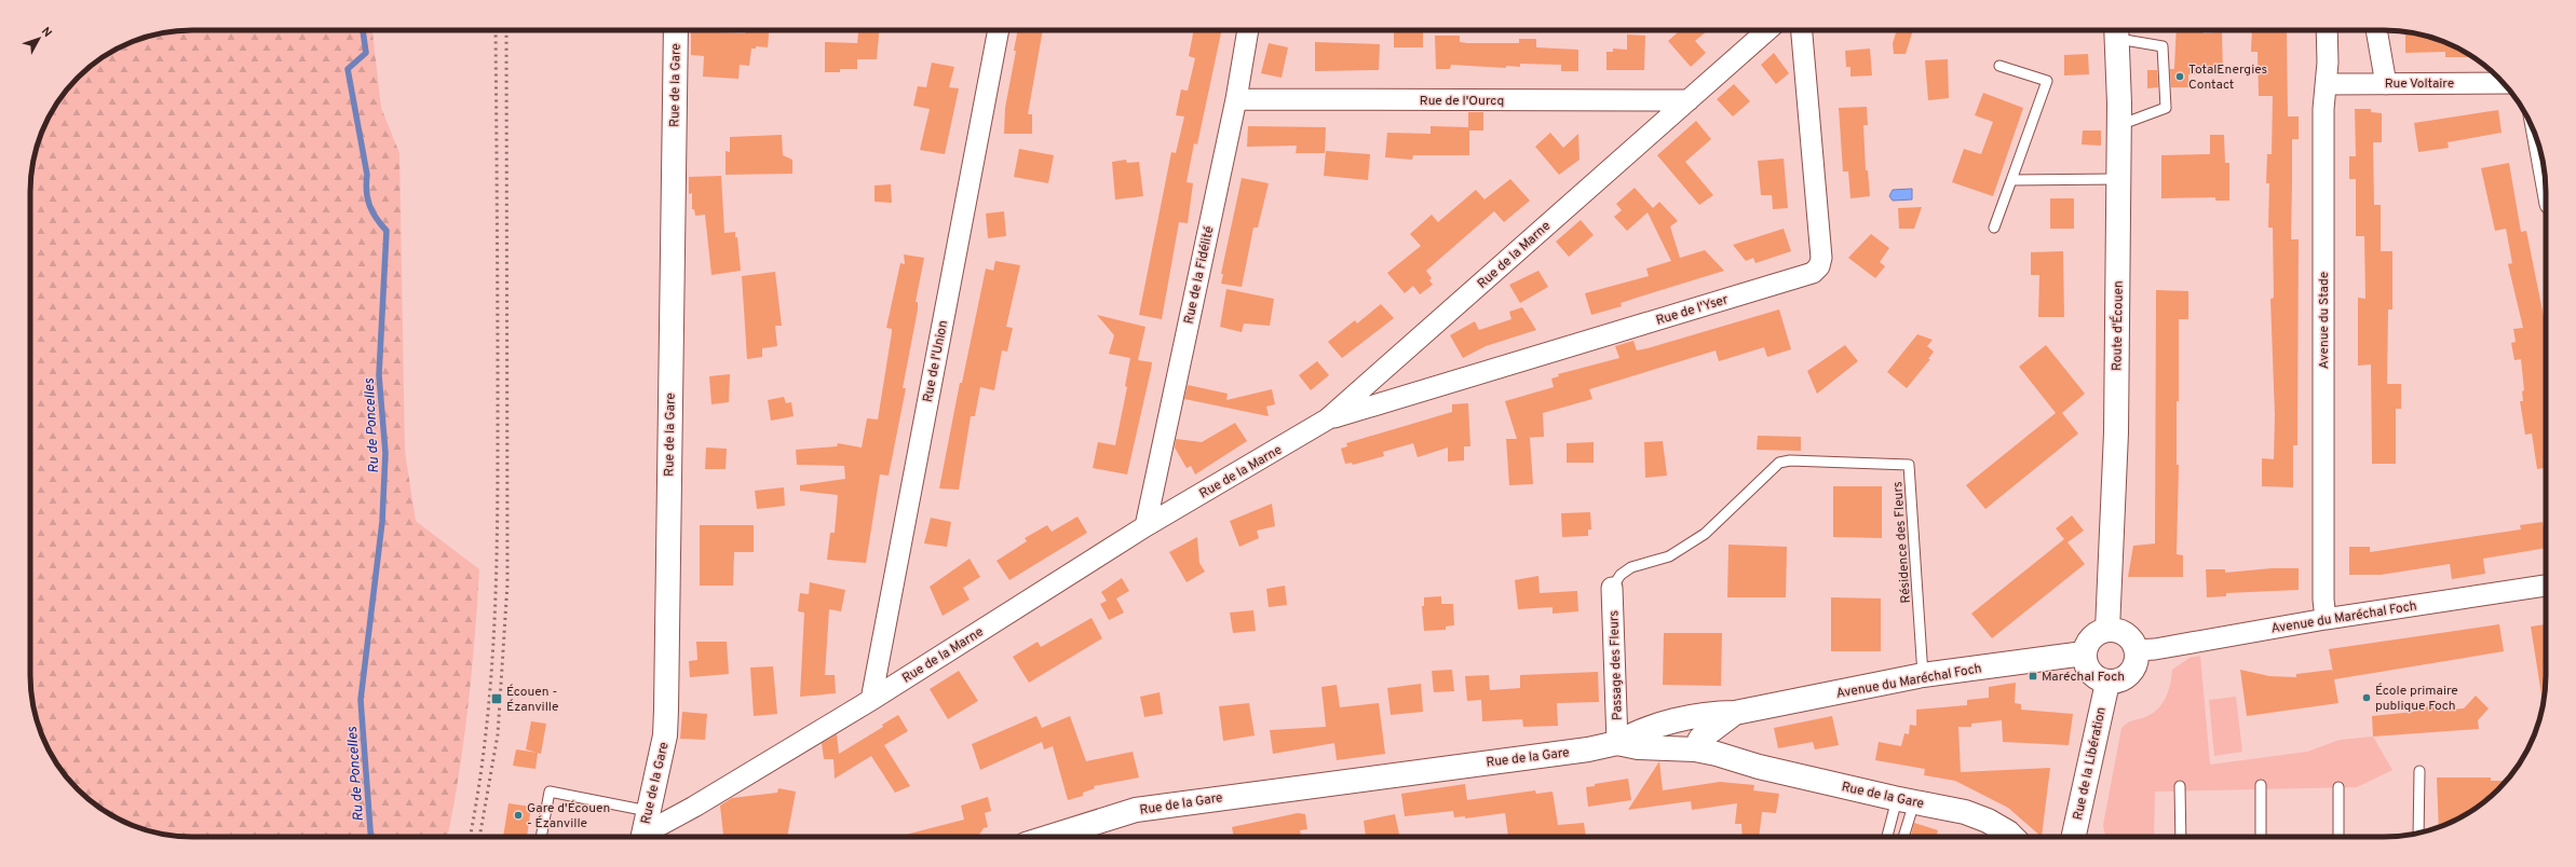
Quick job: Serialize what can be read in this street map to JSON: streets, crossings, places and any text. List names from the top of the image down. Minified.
{"streets":{"street":["Rue Voltaire","Rue de la Gare","Rue de l'Ourcq","Rue de la Marne","Rue de la Fidélité","Rue de l'Yser","Avenue du Stade","Route d'Écouen","Rue de l'Union","Avenue du Maréchal Foch","Passage des Fleurs","Rue de la Libération"],"lane":["Résidence des Fleurs"]},"crossings":[["Rue Voltaire","Avenue du Stade"],["Rue de la Gare","Passage des Fleurs"],["Rue de l'Ourcq","Rue de la Marne"],["Rue de l'Ourcq","Rue de la Fidélité"],["Rue de la Marne","Rue de la Fidélité"],["Rue de la Marne","Rue de l'Yser"],["Rue de la Marne","Rue de l'Union"],["Avenue du Stade","Avenue du Maréchal Foch"],["Route d'Écouen","Avenue du Maréchal Foch"],["Route d'Écouen","Rue de la Libération"],["Résidence des Fleurs","Avenue du Maréchal Foch"],["Résidence des Fleurs","Passage des Fleurs"],["Avenue du Maréchal Foch","Rue de la Libération"]],"water":["Ru de Poncelles"],"places":{"other":["TotalEnergies Contact","École primaire publique Foch","Gare d'Écouen - Ézanville"],"transit":["Maréchal Foch","Écouen - Ézanville"]},"north":"top right"}
